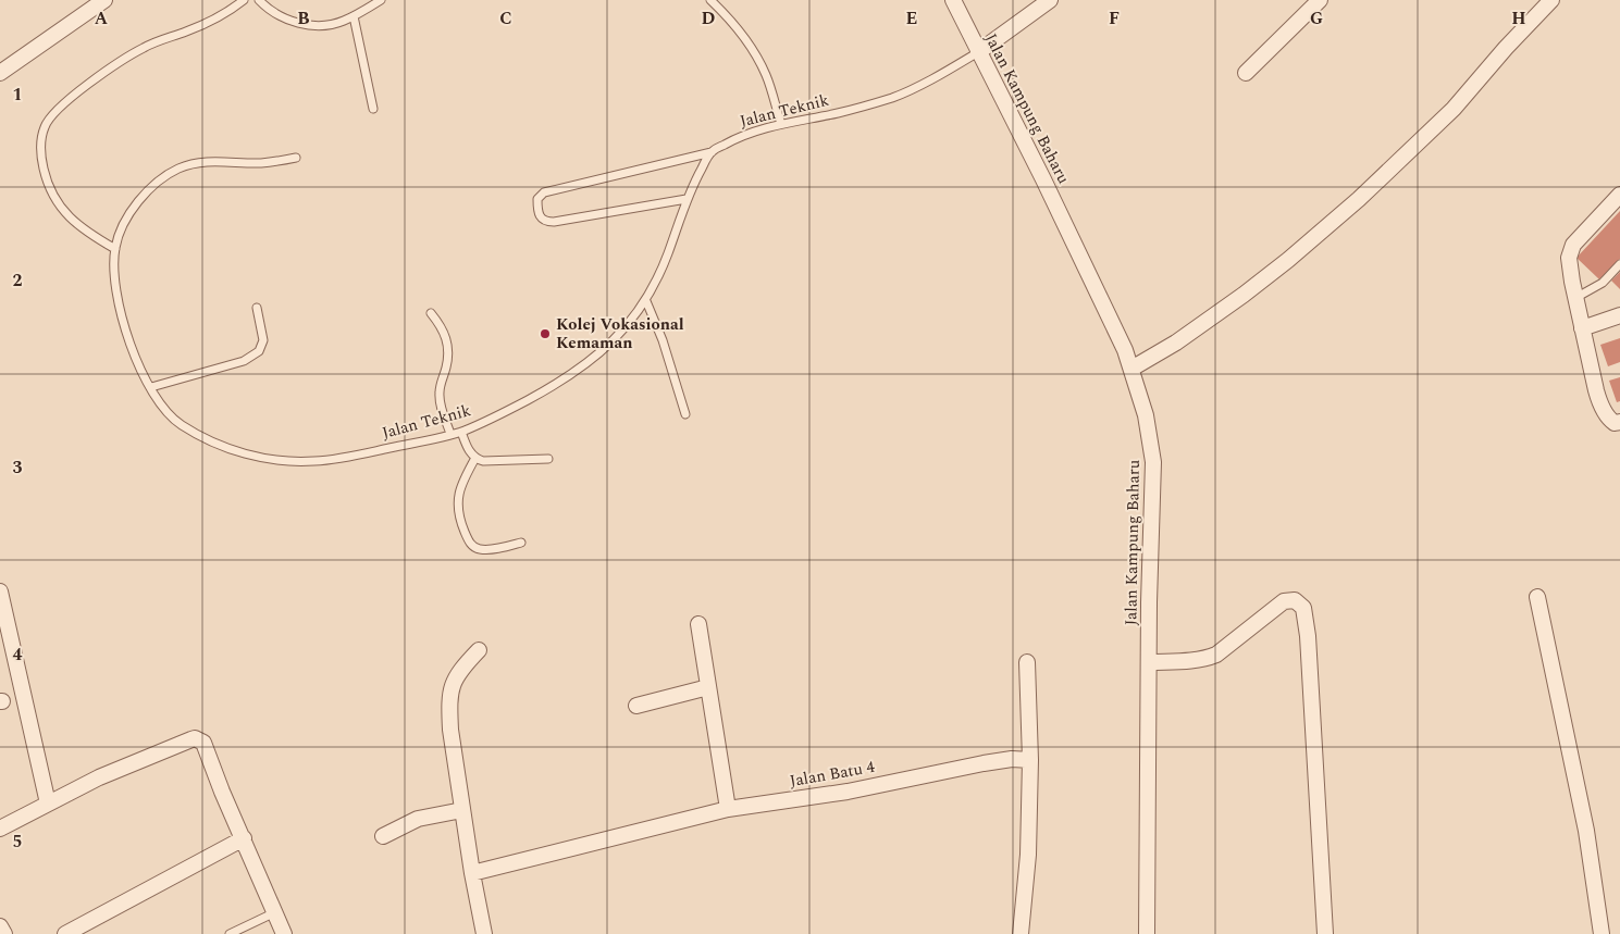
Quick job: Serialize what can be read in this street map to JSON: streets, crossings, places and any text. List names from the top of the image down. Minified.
{"streets":{"street":["Jalan Kampung Baharu","Jalan Batu 4"],"lane":["Jalan Teknik"]},"crossings":[["Jalan Kampung Baharu","Jalan Teknik"]],"places":["Kolej Vokasional Kemaman"],"grid":{"columns":["A","B","C","D","E","F","G","H"],"rows":["1","2","3","4","5"]}}
